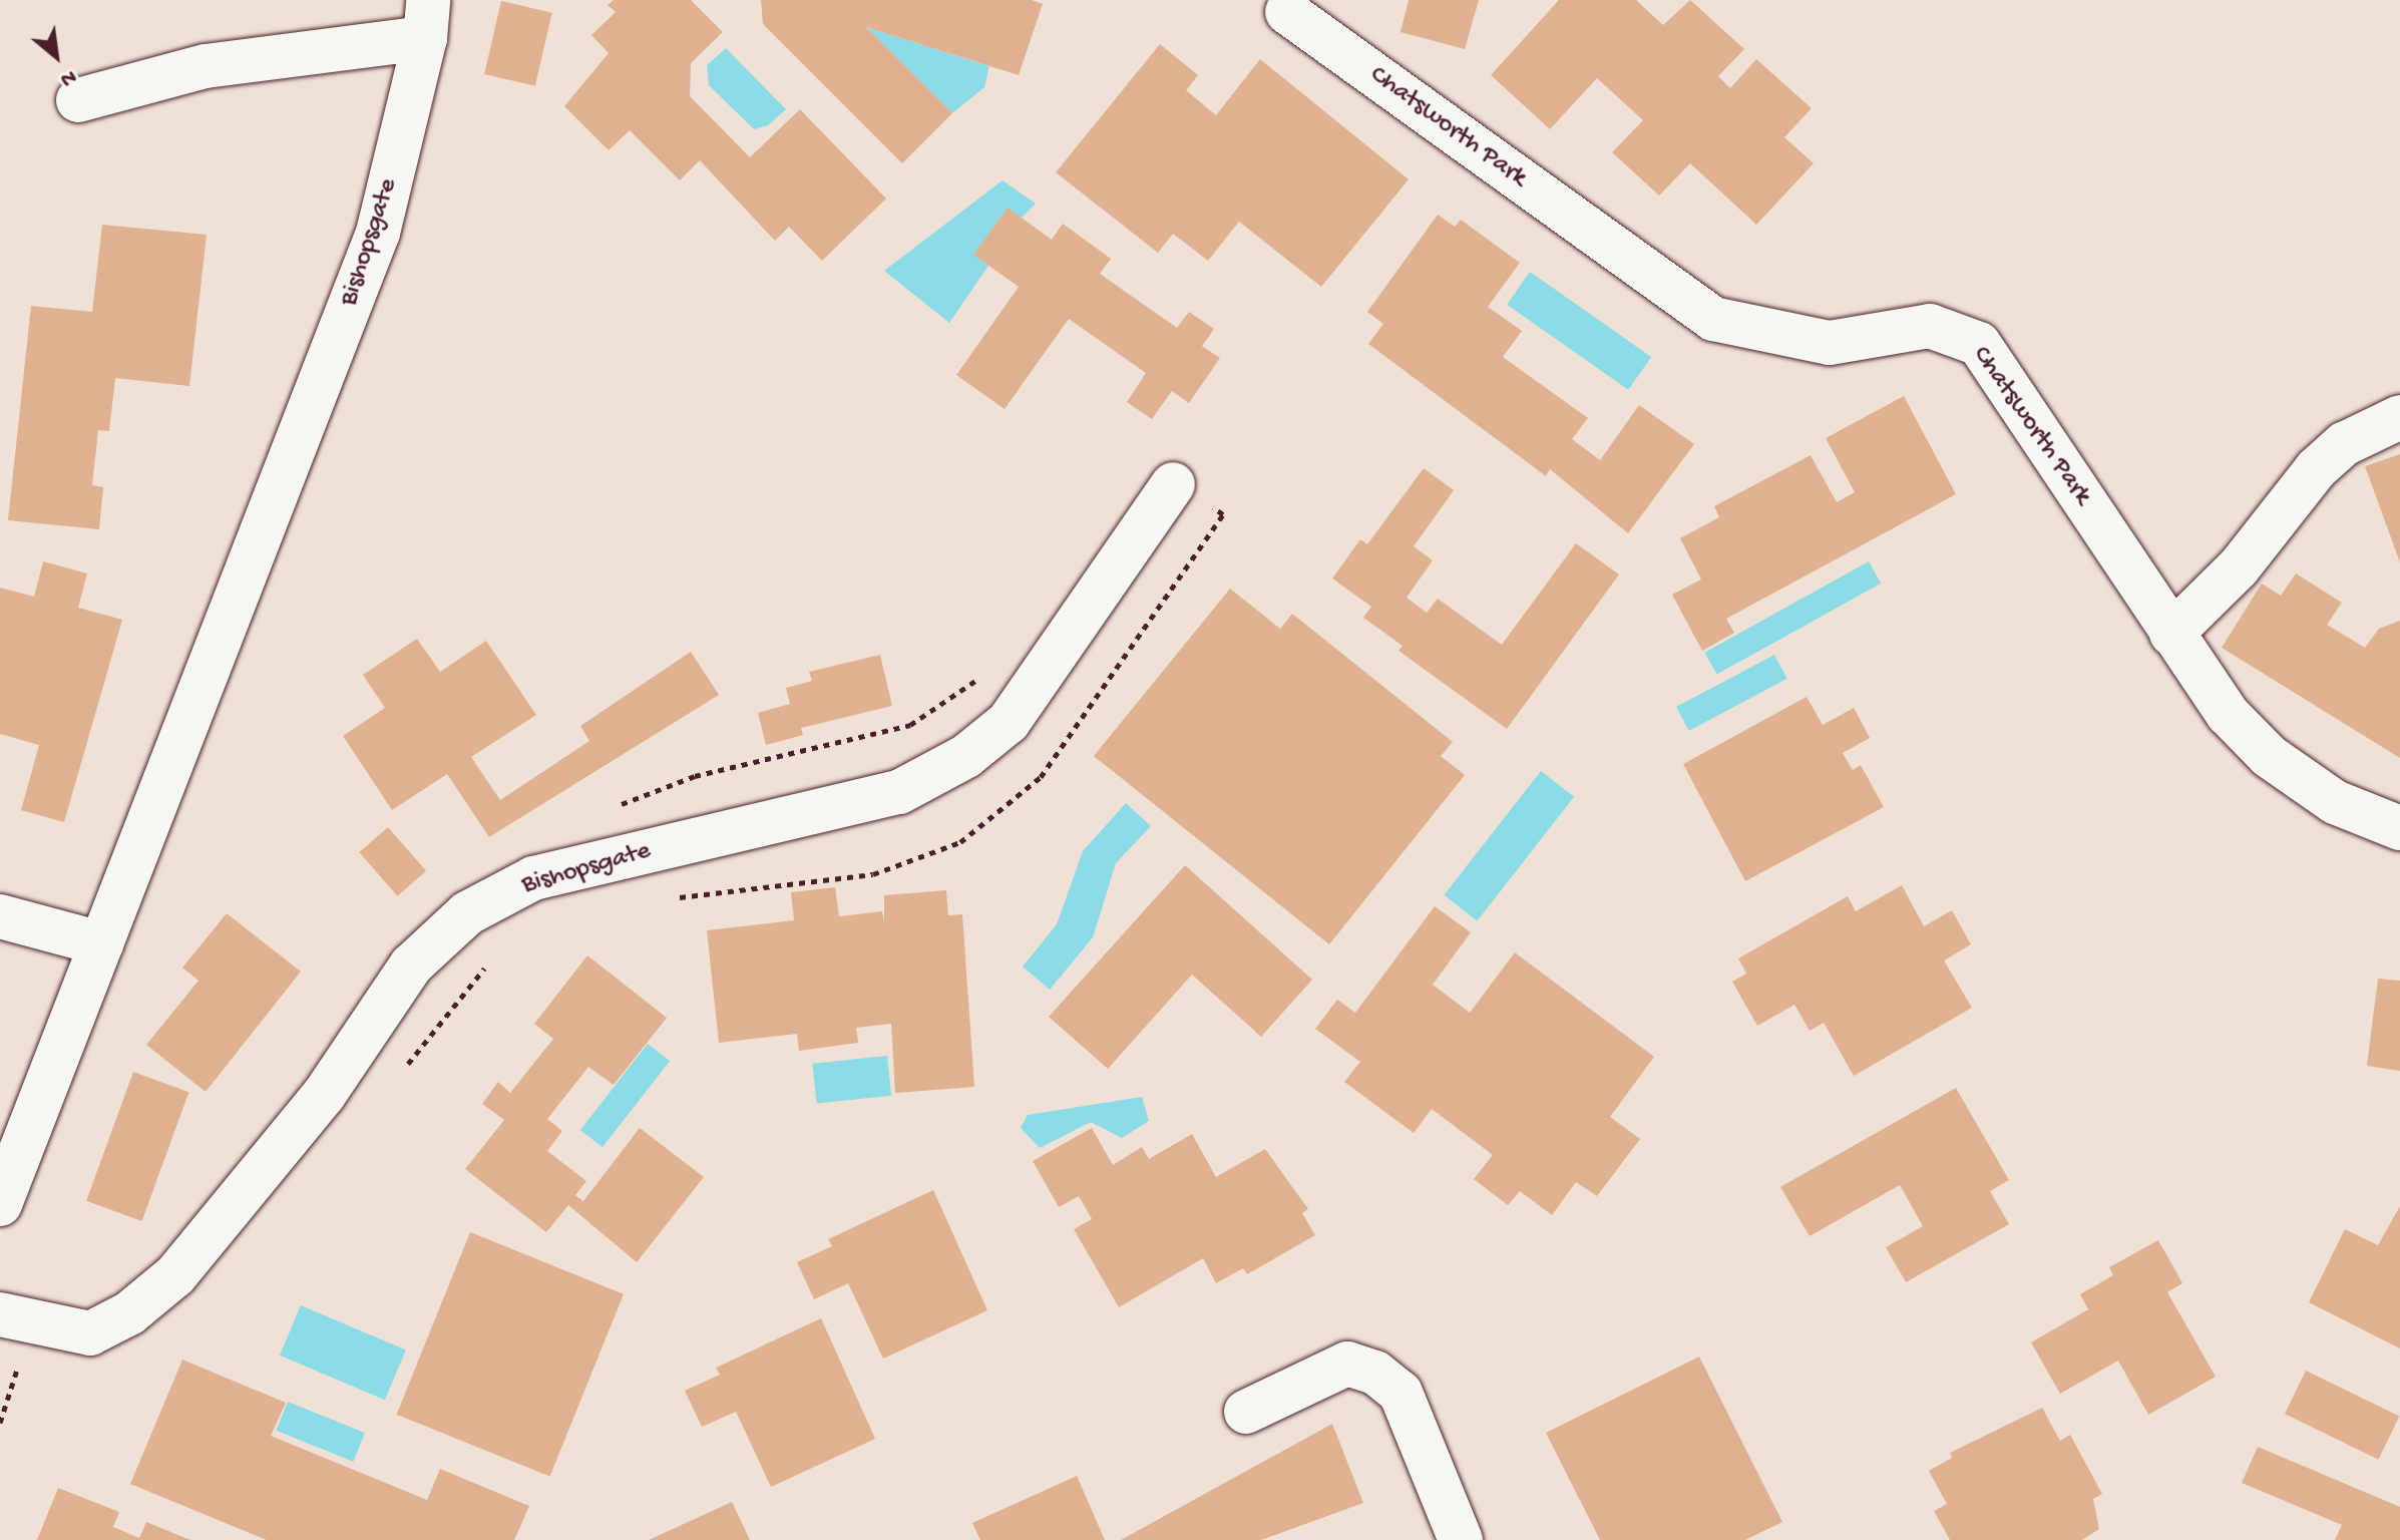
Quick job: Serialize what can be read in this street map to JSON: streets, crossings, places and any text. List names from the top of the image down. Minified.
{"streets":{"street":["Chatsworth Park","Bishopsgate"]},"north":"bottom right"}
